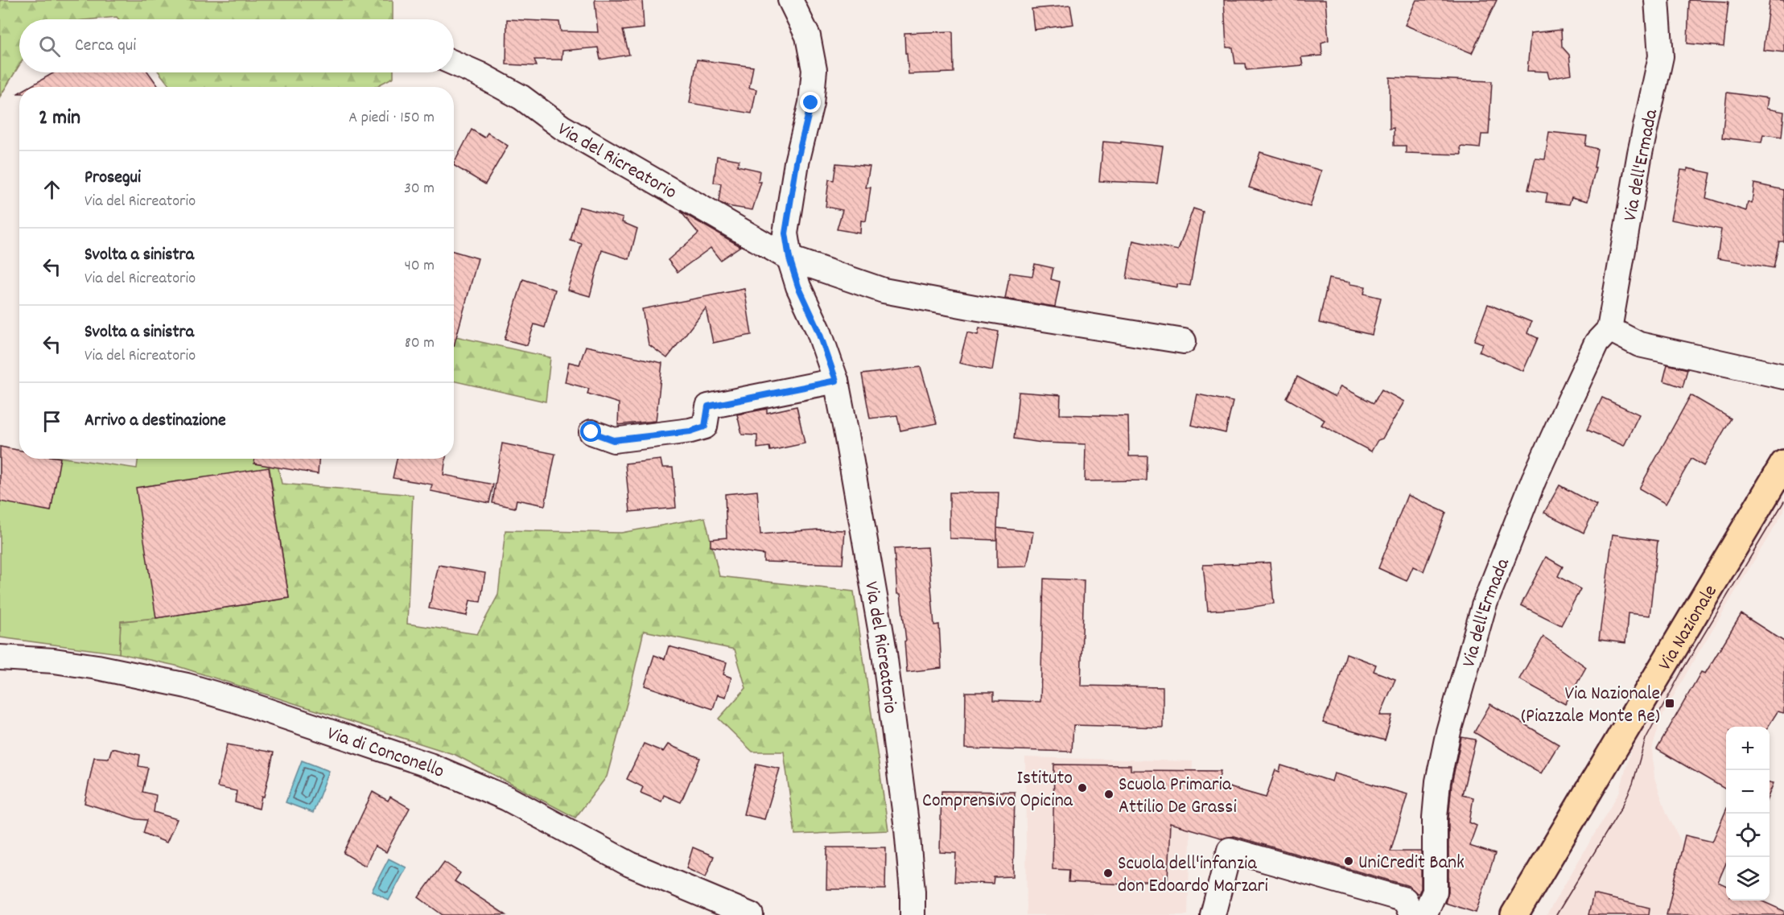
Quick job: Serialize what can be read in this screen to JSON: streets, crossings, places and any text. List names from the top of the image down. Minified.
{"streets":{"main road":["Via Nazionale"],"street":["Via del Ricreatorio","Via dell'Ermada","Via di Conconello"]},"places":{"transit":["Via Nazionale (Piazzale Monte Re)"],"other":["Istituto Comprensivo Opicina","Scuola Primaria Attilio De Grassi","UniCredit Bank","Scuola dell'infanzia don Edoardo Marzari"]},"page":{"search":"Cerca qui","heading":["2 min","A piedi · 150 m"],"list":[["Prosegui","Via del Ricreatorio","30 m"],["Svolta a sinistra","Via del Ricreatorio","40 m"],["Svolta a sinistra","Via del Ricreatorio","80 m"],"Arrivo a destinazione"],"map_buttons":["+","−"]}}
